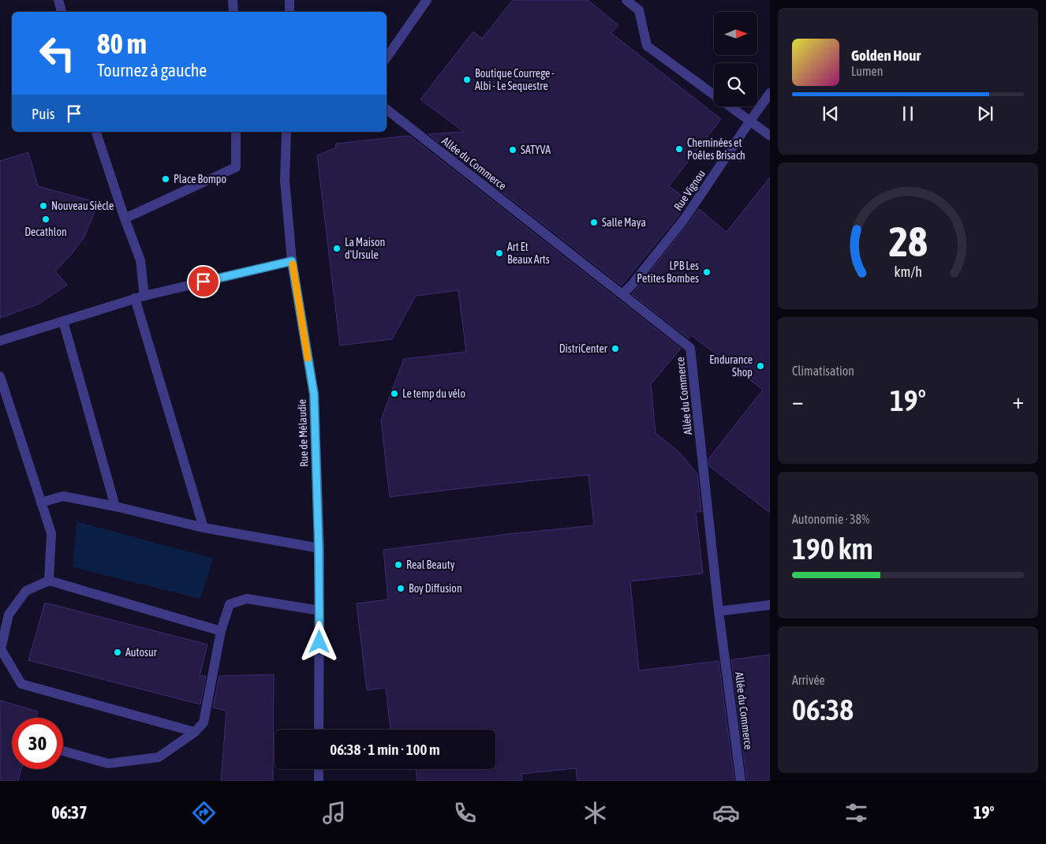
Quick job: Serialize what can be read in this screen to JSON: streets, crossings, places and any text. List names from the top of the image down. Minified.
{"streets":{"street":["Allée du Commerce","Rue Vignou","Rue de Mélaudie"]},"crossings":[["Allée du Commerce","Rue Vignou"]],"places":["Boutique Courrege - Albi - Le Sequestre","Cheminées et Poêles Brisach","SATYVA","Place Bompo","Nouveau Siècle","Decathlon","Salle Maya","La Maison d'Ursule","Art Et Beaux Arts","LPB Les Petites Bombes","DistriCenter","Endurance Shop","Le temp du vélo","Real Beauty","Boy Diffusion","Autosur"],"north":"right","page":{"turn":["80 m","Tournez à gauche"],"song":["Golden Hour","Lumen"],"then":"Puis","tile":["Climatisation",["Autonomie · 38%","190 km"],["Arrivée","06:38"]],"heat":["−","19°","+"],"limit":"30","trip":"06:38 · 1 min · 100 m","tabs":["06:37","19°"],"gauge":["28","km/h"]}}
